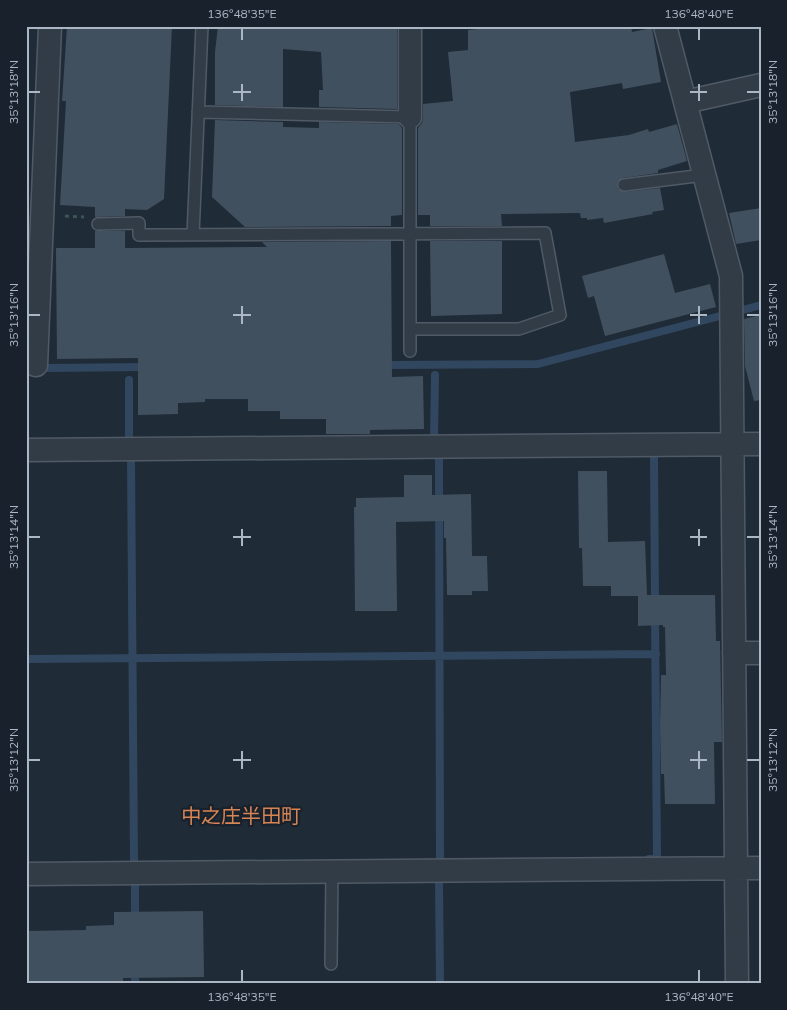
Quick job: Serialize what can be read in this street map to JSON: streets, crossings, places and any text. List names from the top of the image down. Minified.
{"districts":["中之庄半田町"],"coordinates":["136°48'35\"E","136°48'40\"E","35°13'18\"N","35°13'16\"N","35°13'14\"N","35°13'12\"N"]}
